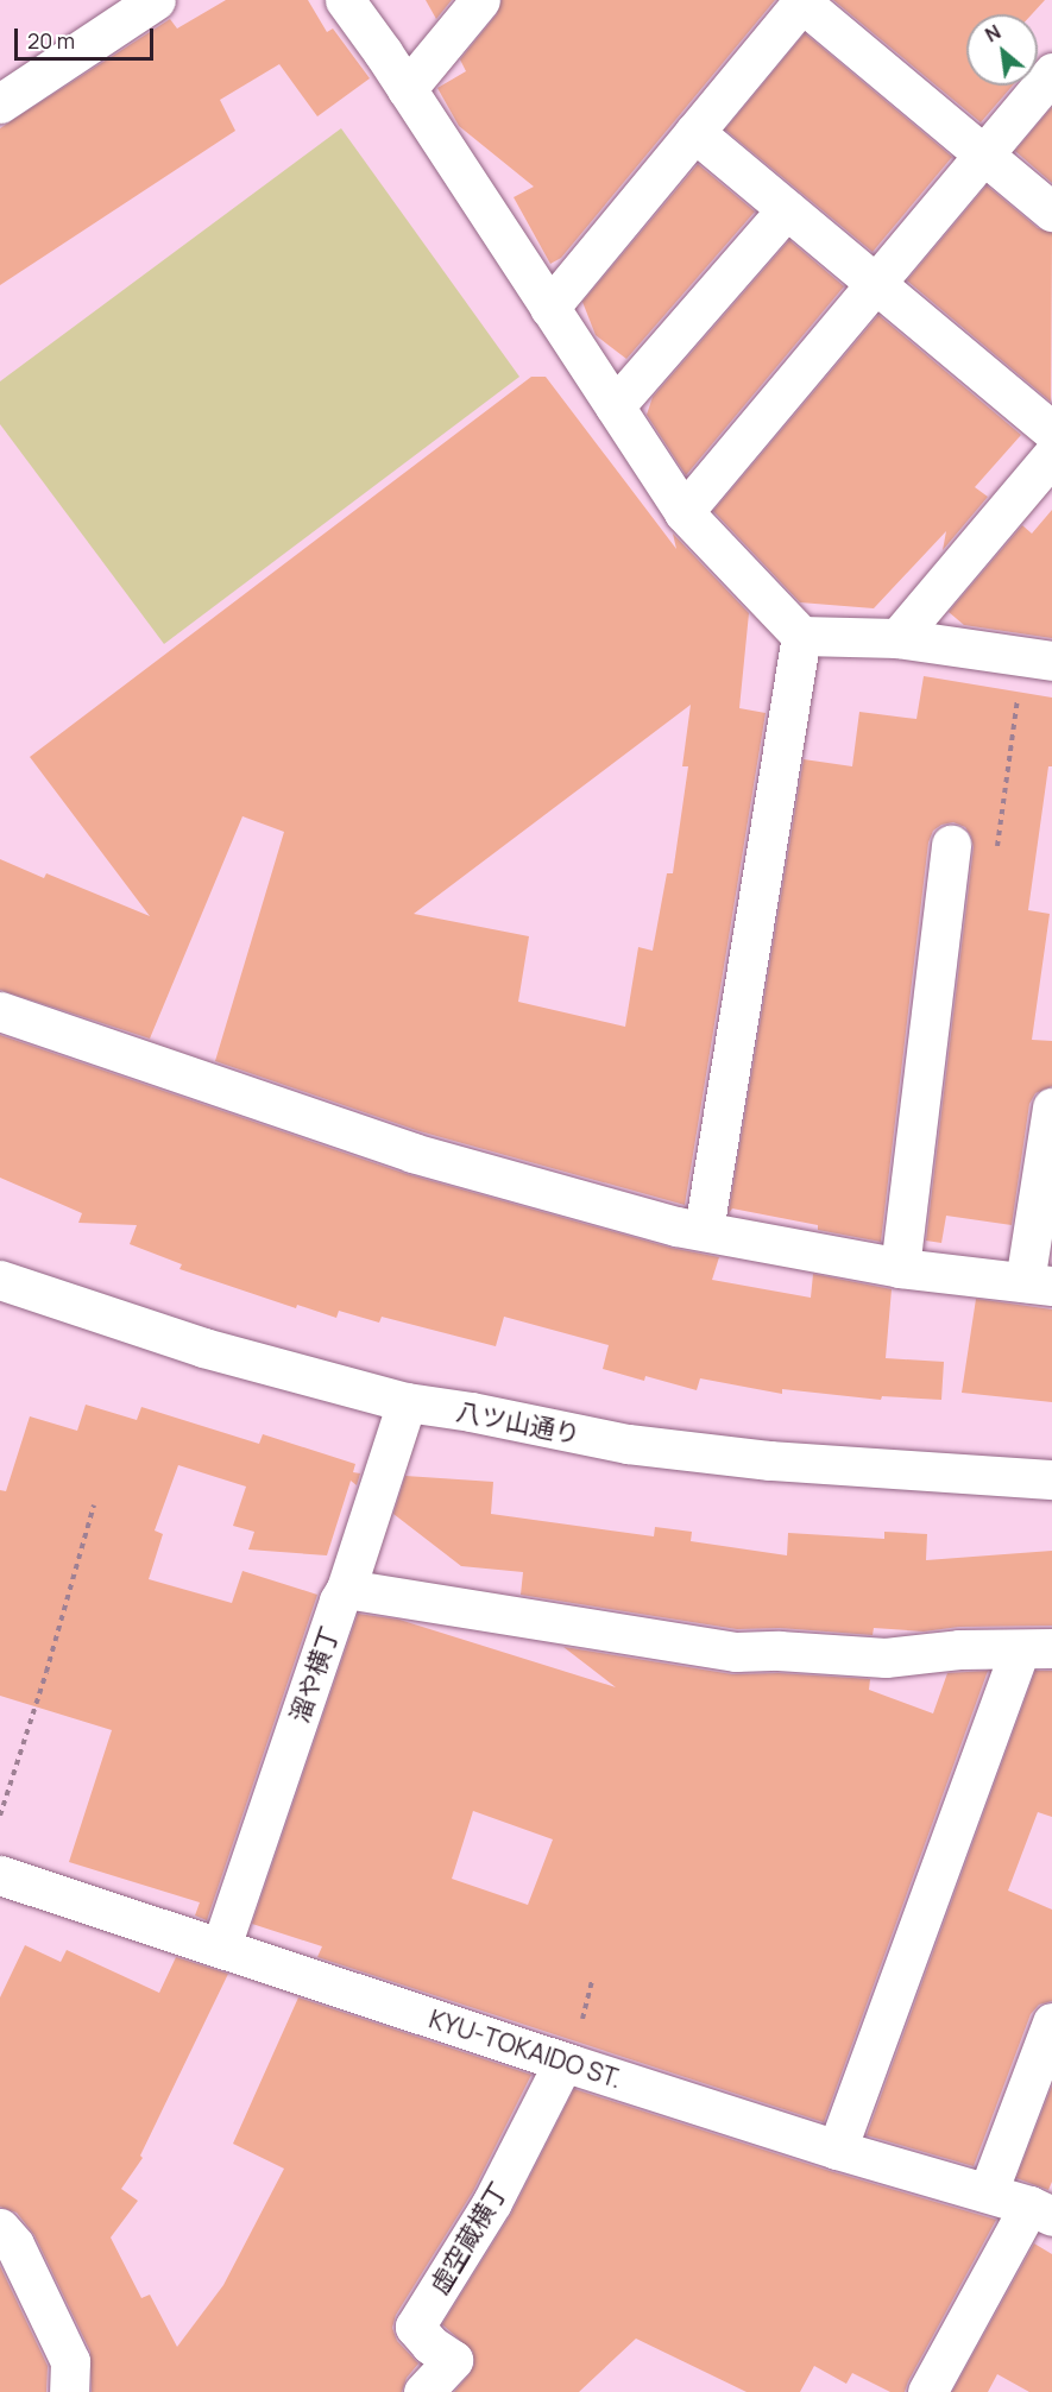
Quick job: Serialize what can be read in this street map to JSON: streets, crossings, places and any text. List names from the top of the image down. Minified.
{"streets":{"street":["八ツ山通り","溜や横丁","KYU-TOKAIDO ST.","虚空蔵横丁"]},"crossings":[["八ツ山通り","溜や横丁"],["溜や横丁","KYU-TOKAIDO ST."],["KYU-TOKAIDO ST.","虚空蔵横丁"]],"scale_bar":"20 m","north":"top left"}
